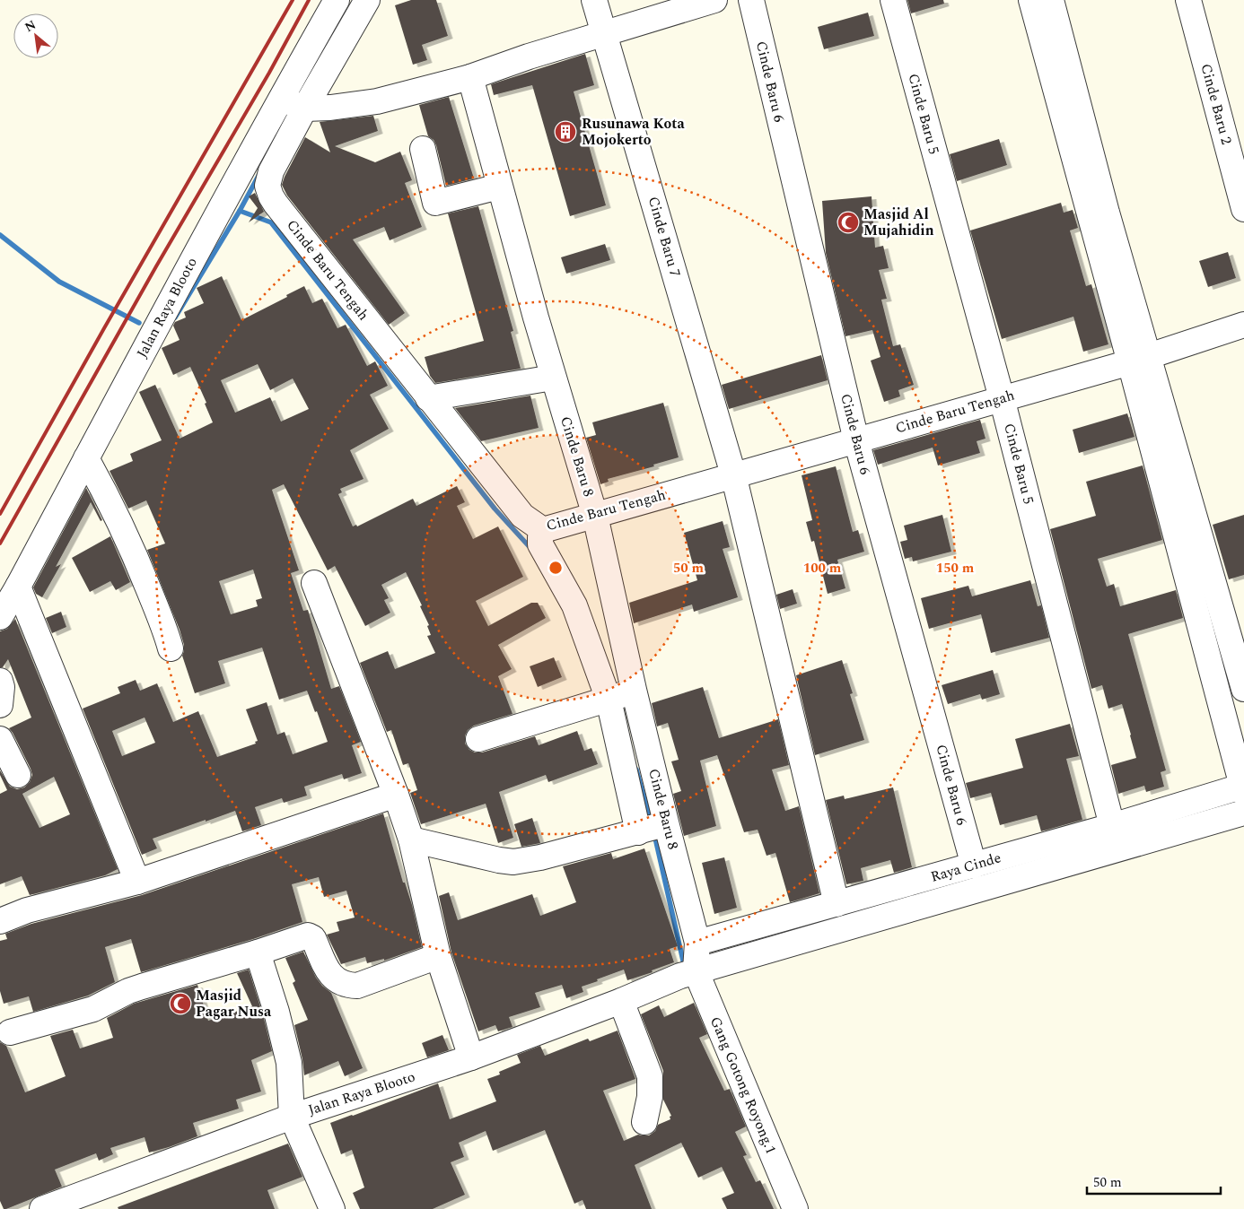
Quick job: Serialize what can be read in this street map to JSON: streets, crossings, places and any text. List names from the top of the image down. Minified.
{"streets":{"street":["Cinde Baru 6","Cinde Baru 2","Cinde Baru 5","Cinde Baru 7","Cinde Baru Tengah","Jalan Raya Blooto","Cinde Baru 8","Raya Cinde","Gang Gotong Royong.1"]},"crossings":[["Cinde Baru 6","Cinde Baru Tengah"],["Cinde Baru 6","Raya Cinde"],["Cinde Baru 5","Cinde Baru Tengah"],["Cinde Baru 5","Raya Cinde"],["Cinde Baru 7","Cinde Baru Tengah"],["Cinde Baru 7","Raya Cinde"],["Cinde Baru Tengah","Jalan Raya Blooto"],["Cinde Baru Tengah","Cinde Baru 8"],["Jalan Raya Blooto","Cinde Baru 8"],["Jalan Raya Blooto","Raya Cinde"],["Jalan Raya Blooto","Gang Gotong Royong.1"],["Cinde Baru 8","Raya Cinde"],["Cinde Baru 8","Gang Gotong Royong.1"],["Raya Cinde","Gang Gotong Royong.1"]],"places":{"building":["Rusunawa Kota Mojokerto"],"mosque":["Masjid Al Mujahidin","Masjid Pagar Nusa"]},"scale_bar":"50 m","north":"top left","rings":["50 m","100 m","150 m"]}
